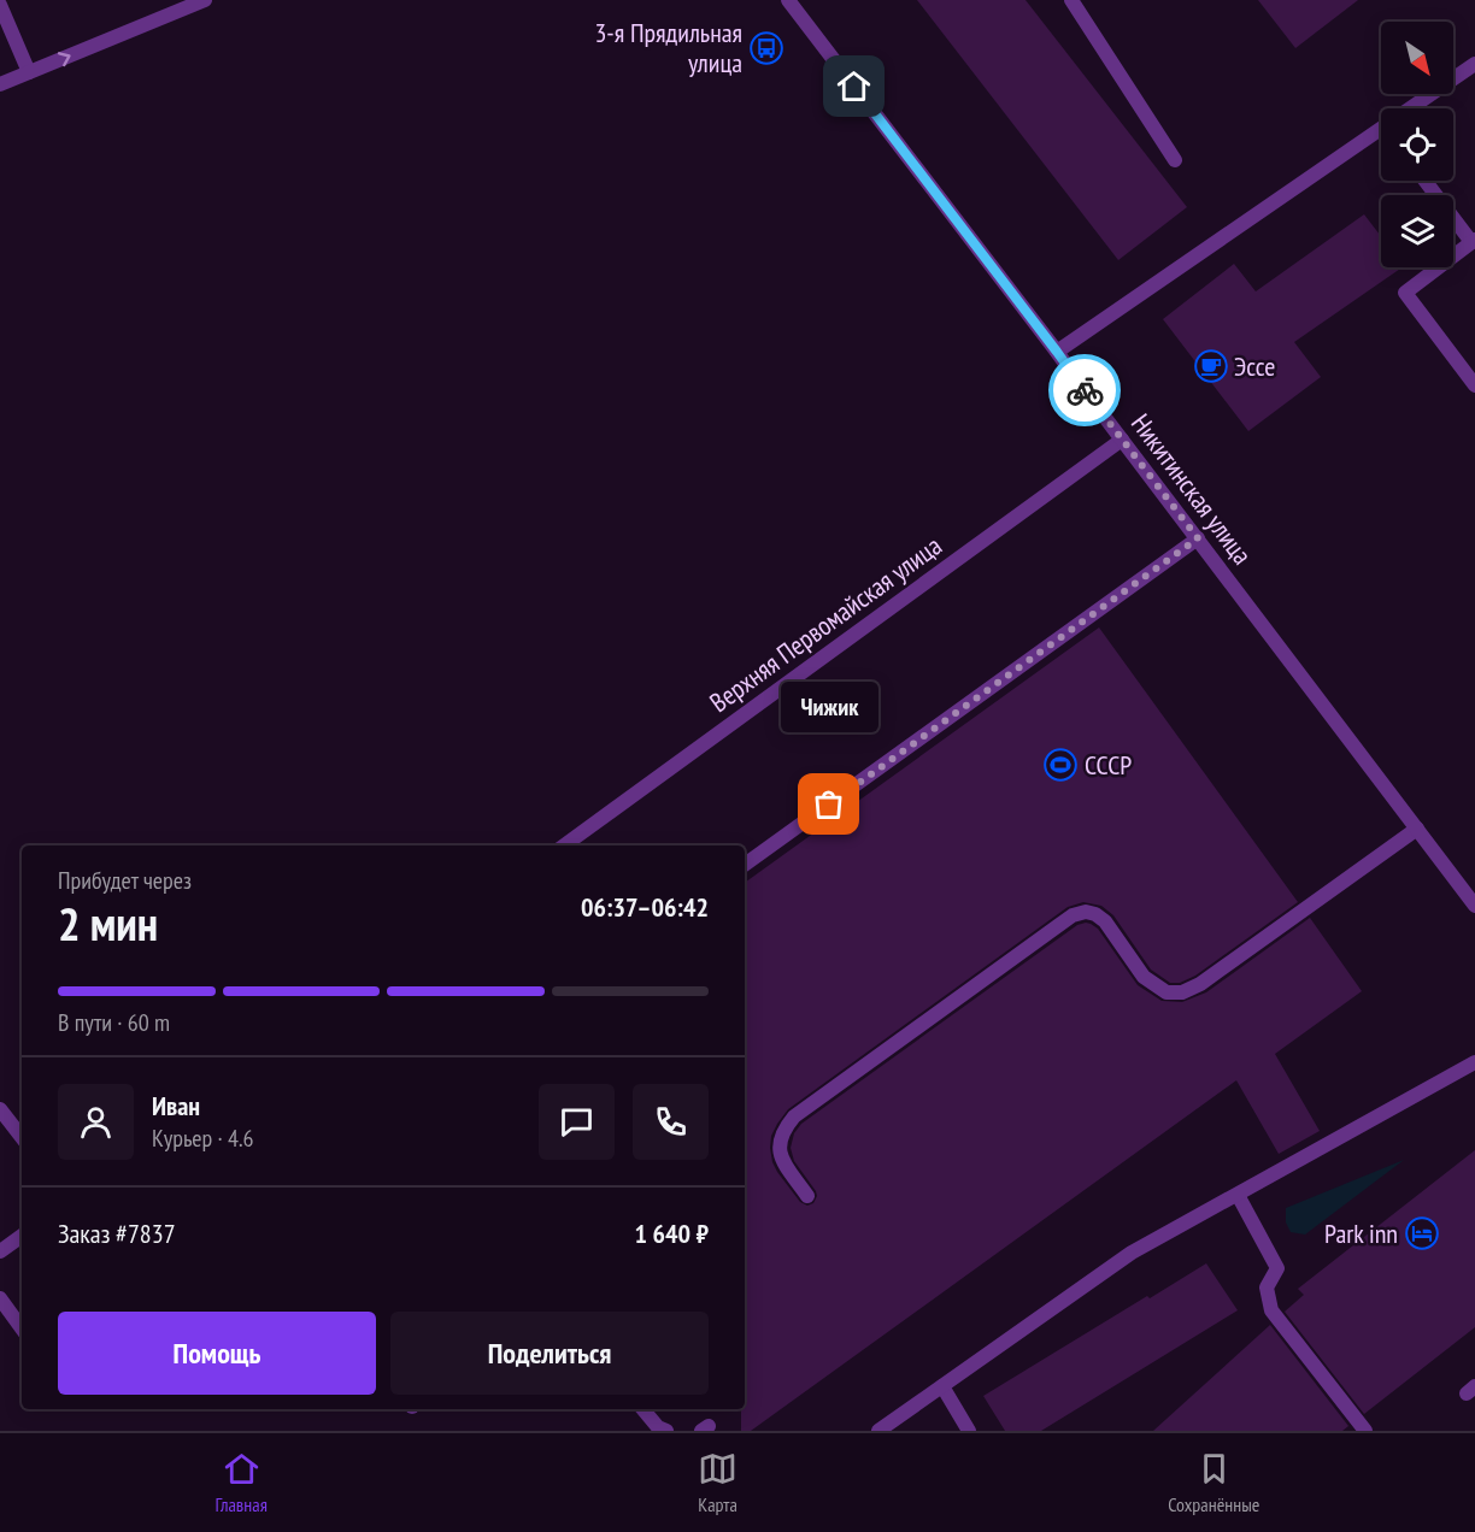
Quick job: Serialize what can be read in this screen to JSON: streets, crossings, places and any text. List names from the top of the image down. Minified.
{"streets":{"street":["Никитинская улица","Верхняя Первомайская улица"]},"crossings":[["Никитинская улица","Верхняя Первомайская улица"]],"places":{"bus stop":["3-я Прядильная улица"],"cafe":["Эссе"],"sports":["СССР"],"other":["Чижик"],"hotel":["Park inn"]},"north":"bottom right","page":{"bubble":"Чижик","heading":["2 мин","Прибудет через","06:37–06:42"],"panel":["Иван","Курьер · 4.6","Заказ #7837","1 640 ₽"],"bar":"В пути · 60 m","buttons":["Помощь","Поделиться"],"tabs":["Главная","Карта","Сохранённые"]}}
